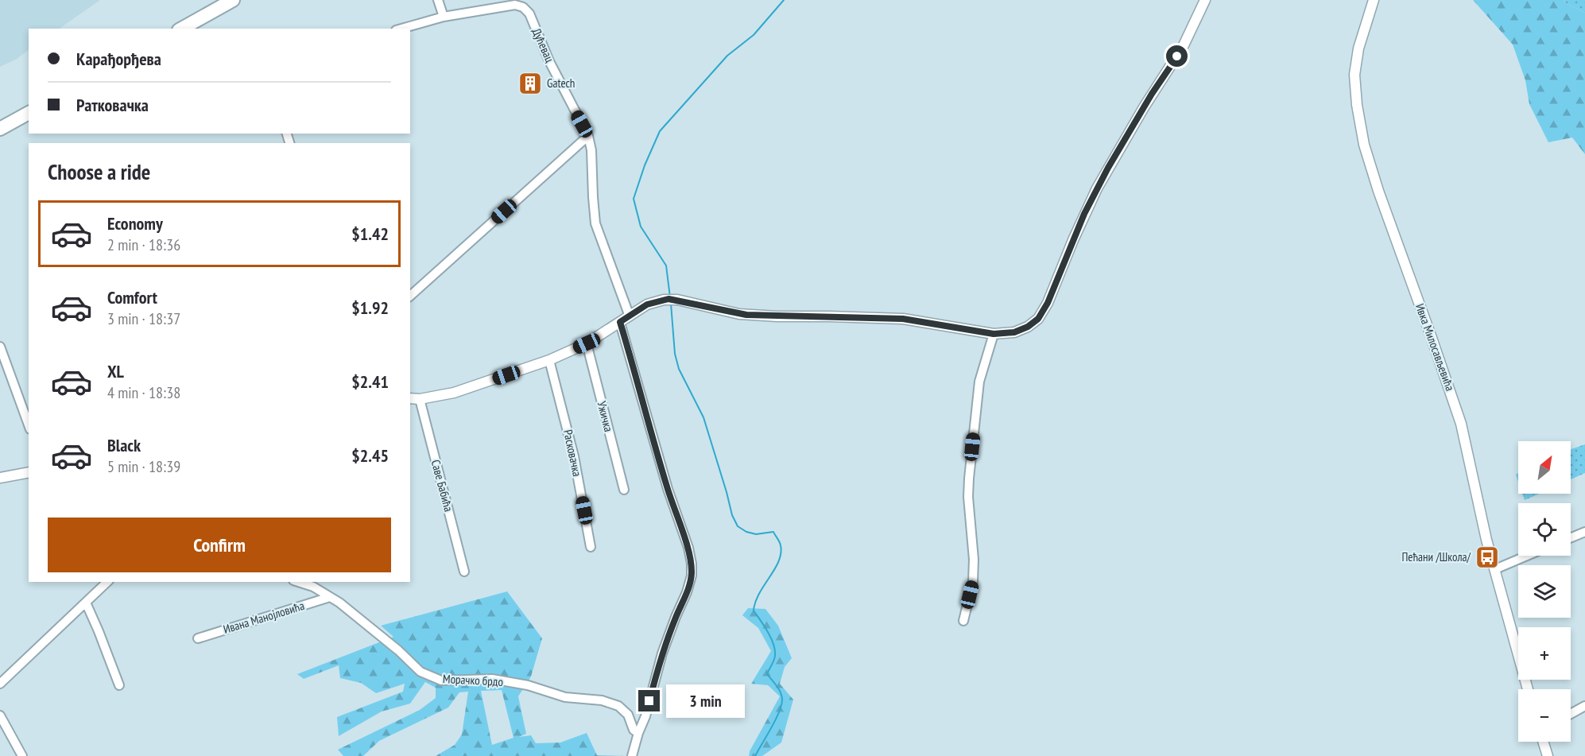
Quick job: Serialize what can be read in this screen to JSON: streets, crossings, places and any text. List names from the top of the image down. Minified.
{"streets":{"street":["Дућевац","Ивка Милосављевића","Ужичка","Расковачка","Саве Бабића","Ивана Манојловића","Морачко брдо"]},"crossings":[["Ивана Манојловића","Морачко брдо"]],"places":{"building":["Gatech"],"bus stop":["Пећани /Школа/"]},"north":"top right","page":{"banner":["Карађорђева","Ратковачка"],"heading":"Choose a ride","list":[{"name":"Economy","note":"2 min · 18:36","value":"$1.42"},{"name":"Comfort","note":"3 min · 18:37","value":"$1.92"},{"name":"XL","note":"4 min · 18:38","value":"$2.41"},{"name":"Black","note":"5 min · 18:39","value":"$2.45"}],"map_buttons":["+","−"],"buttons":"Confirm","bubble":"3 min"}}
